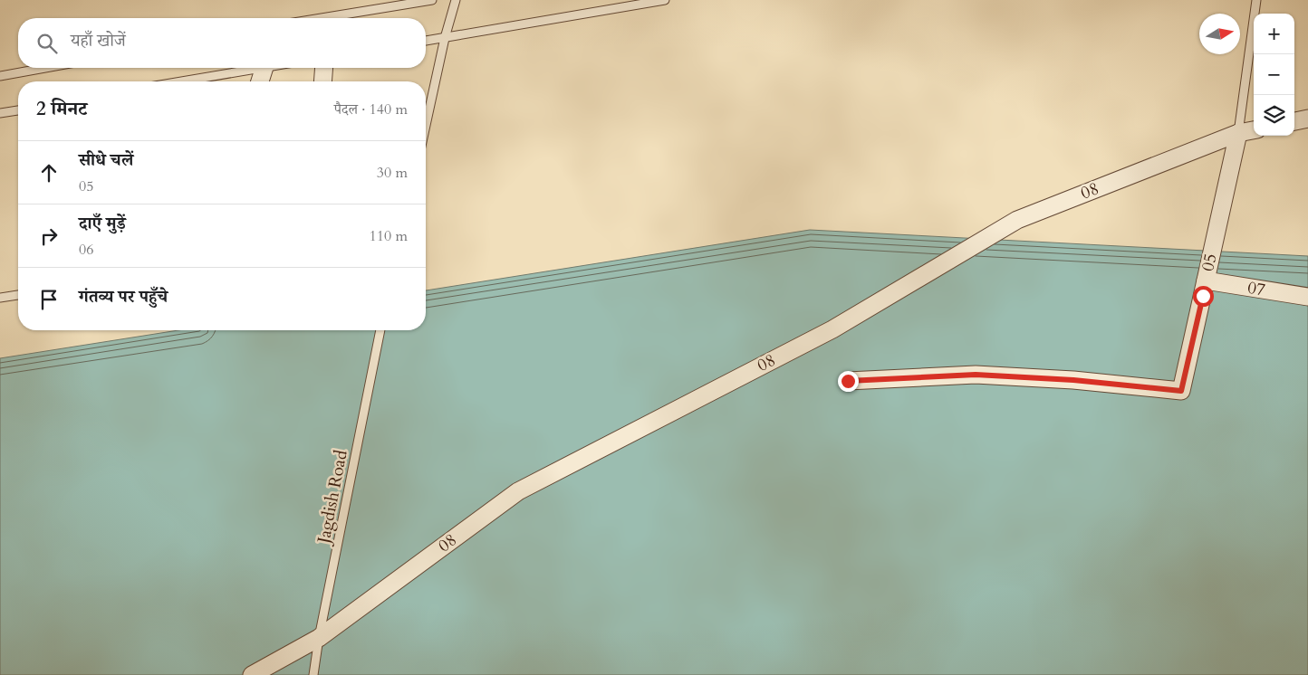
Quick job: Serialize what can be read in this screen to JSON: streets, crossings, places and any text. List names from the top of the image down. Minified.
{"streets":{"street":["08","05","07"],"lane":["Jagdish Road"]},"crossings":[["08","05"],["08","Jagdish Road"],["05","07"]],"north":"right","page":{"map_buttons":["+","−"],"search":"यहाँ खोजें","heading":["2 मिनट","पैदल · 140 m"],"list":[["सीधे चलें","05","30 m"],["दाएँ मुड़ें","06","110 m"],"गंतव्य पर पहुँचे"]}}
